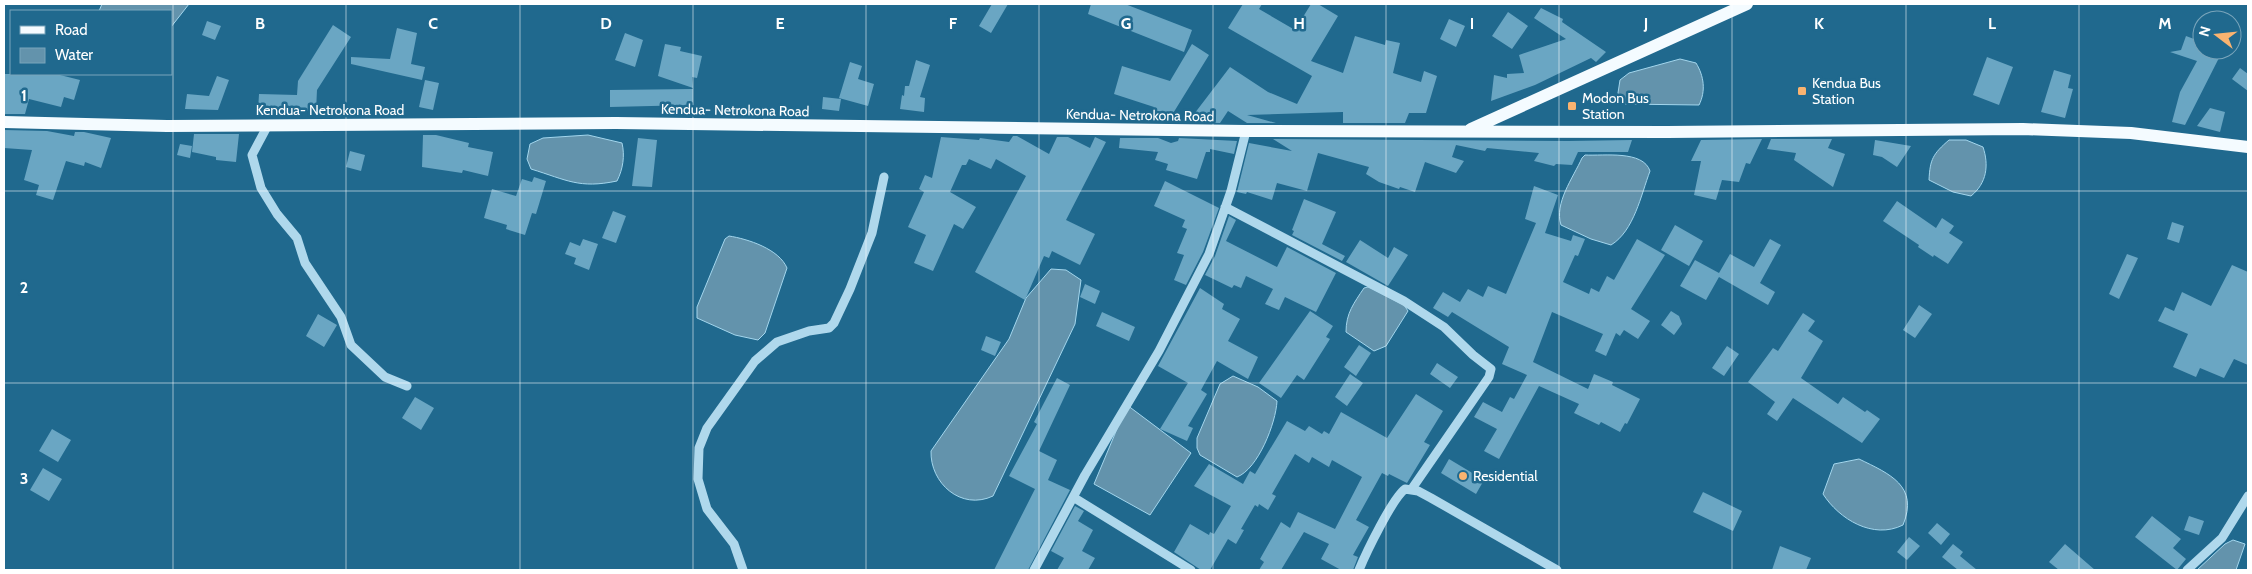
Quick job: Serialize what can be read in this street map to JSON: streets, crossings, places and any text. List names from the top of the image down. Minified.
{"streets":{"main road":["Kendua- Netrokona Road"]},"places":{"transit":["Kendua Bus Station","Modon Bus Station"],"other":["Residential"]},"legend":["Road","Water"],"north":"left","grid":{"columns":["B","C","D","E","F","G","H","I","J","K","L","M"],"rows":["1","2","3"]}}
